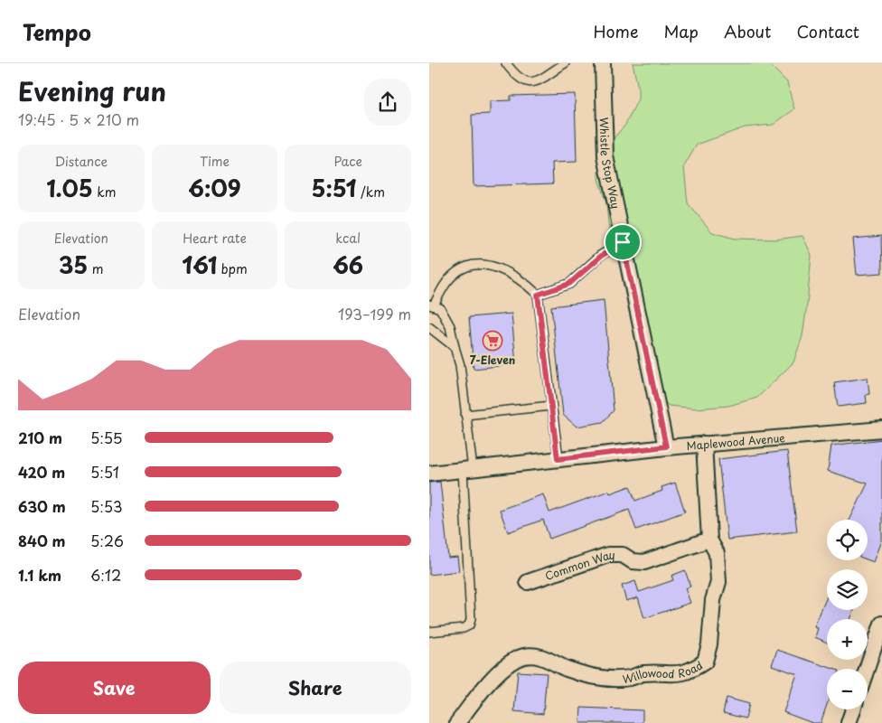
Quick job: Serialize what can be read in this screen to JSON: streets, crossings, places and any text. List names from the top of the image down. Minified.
{"streets":{"street":["Whistle Stop Way","Maplewood Avenue","Common Way","Willowood Road"]},"crossings":[["Whistle Stop Way","Maplewood Avenue"],["Maplewood Avenue","Willowood Road"],["Common Way","Willowood Road"]],"places":{"supermarket":["7-Eleven"]},"page":{"header":"Tempo","nav":["Home","Map","About","Contact"],"heading":["Evening run","19:45 · 5 × 210 m"],"stats":[["Distance","1.05 km"],["Time","6:09"],["Pace","5:51 /km"],["Elevation","35 m"],["Heart rate","161 bpm"],["kcal","66"]],"chart":["Elevation","193–199 m"],"list":[{"name":"210 m","note":"5:55"},{"name":"420 m","note":"5:51"},{"name":"630 m","note":"5:53"},{"name":"840 m","note":"5:26"},{"name":"1.1 km","note":"6:12"}],"map_buttons":["+","−"],"buttons":["Save","Share"]}}
